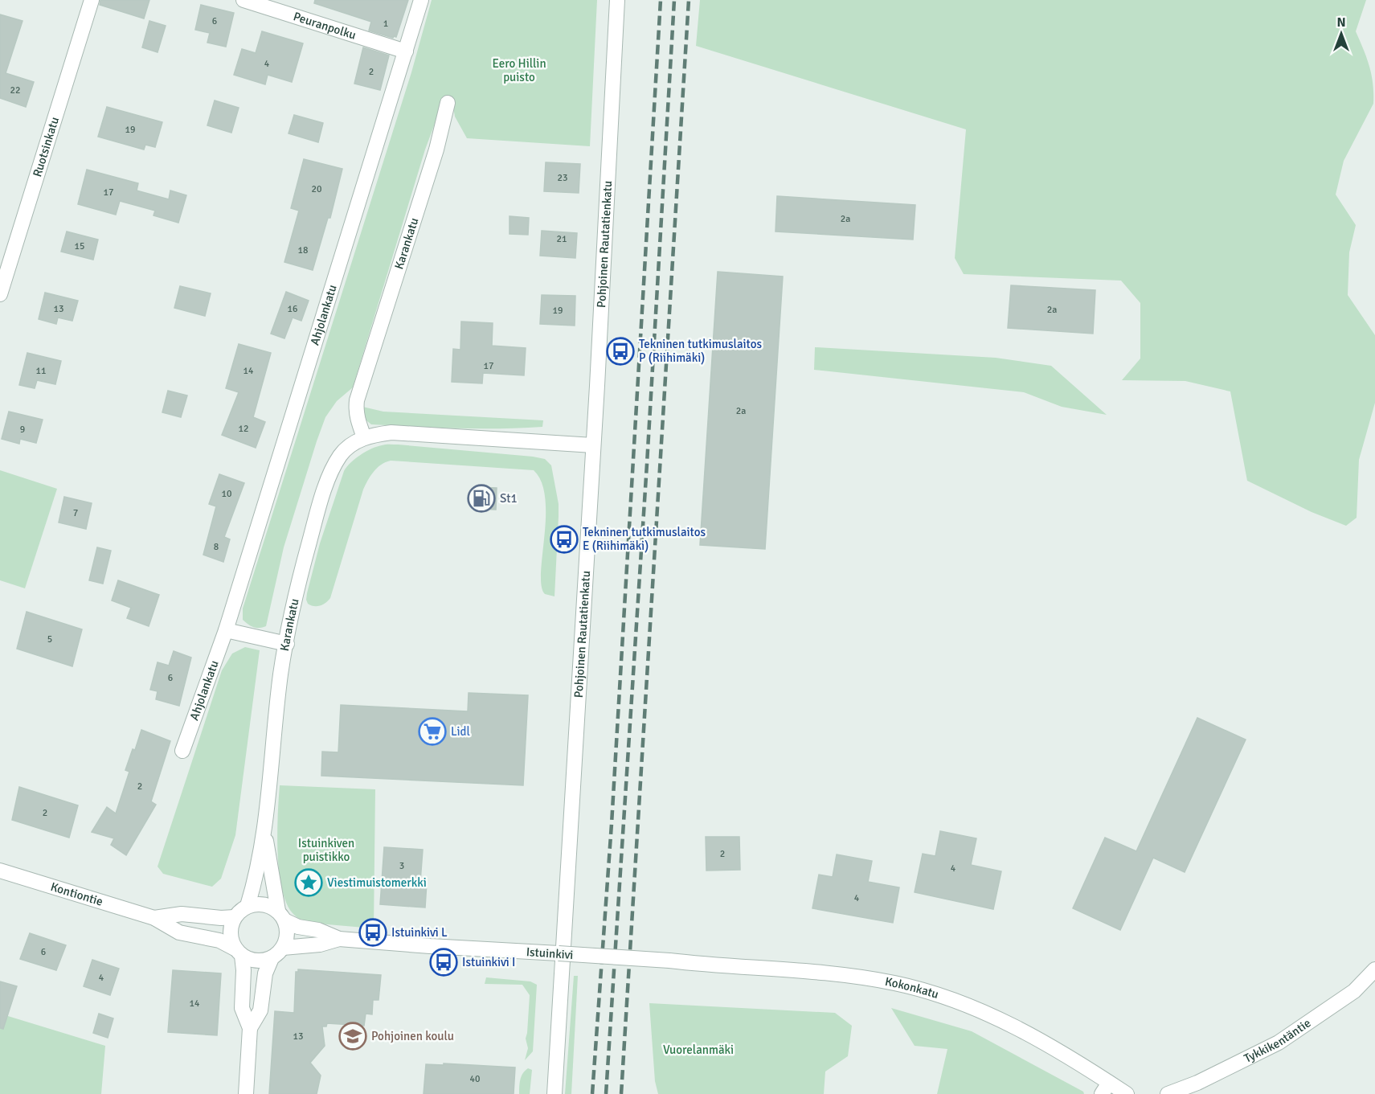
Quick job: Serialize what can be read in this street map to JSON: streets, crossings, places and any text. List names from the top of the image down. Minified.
{"streets":{"street":["Peuranpolku","Ruotsinkatu","Karankatu","Pohjoinen Rautatienkatu","Ahjolankatu","Kontiontie","Istuinkivi","Kokonkatu","Tykkikentäntie"]},"crossings":[["Peuranpolku","Ahjolankatu"],["Karankatu","Pohjoinen Rautatienkatu"],["Karankatu","Kontiontie"],["Karankatu","Istuinkivi"],["Kontiontie","Istuinkivi"],["Istuinkivi","Kokonkatu"]],"parks":["Eero Hillin puisto","Istuinkiven puistikko","Vuorelanmäki"],"places":{"bus stop":["Tekninen tutkimuslaitos P (Riihimäki)","Tekninen tutkimuslaitos E (Riihimäki)","Istuinkivi L","Istuinkivi I"],"fuel station":["St1"],"supermarket":["Lidl"],"place":["Viestimuistomerkki"],"school or university":["Pohjoinen koulu"]},"house_numbers":["6","1","4","2","22","19","23","20","17","2a","21","15","18","13","16","2a","19","17","11","14","2a","12","9","10","7","8","5","6","2","2","2","3","4","4","6","4","14","13","40"],"north":"top"}
